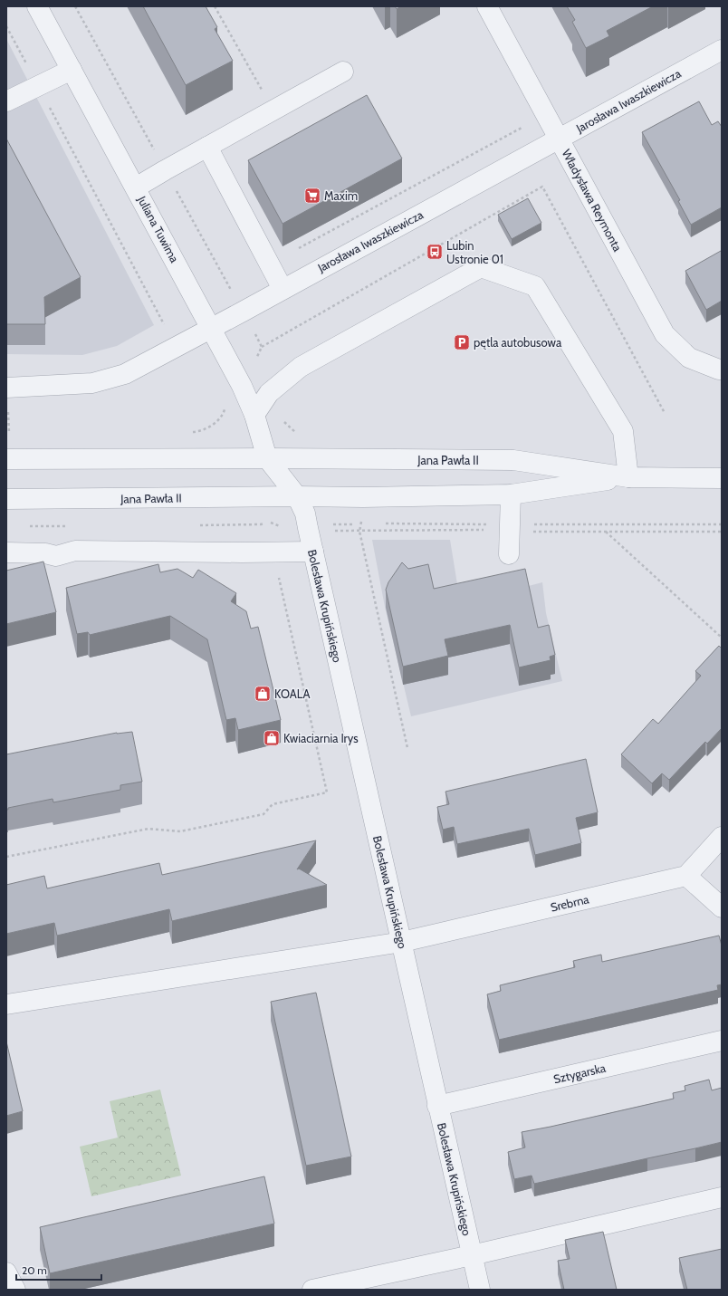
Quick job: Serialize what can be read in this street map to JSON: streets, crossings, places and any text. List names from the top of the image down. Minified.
{"streets":{"street":["Jarosława Iwaszkiewicza","Władysława Reymonta","Juliana Tuwima","Jana Pawła II","Bolesława Krupińskiego","Srebrna","Sztygarska"]},"crossings":[["Jarosława Iwaszkiewicza","Władysława Reymonta"],["Jarosława Iwaszkiewicza","Juliana Tuwima"],["Juliana Tuwima","Jana Pawła II"],["Jana Pawła II","Bolesława Krupińskiego"],["Bolesława Krupińskiego","Srebrna"],["Bolesława Krupińskiego","Sztygarska"]],"places":{"supermarket":["Maxim"],"bus stop":["Lubin Ustronie 01"],"parking":["pętla autobusowa"],"shop":["KOALA","Kwiaciarnia Irys"]},"scale_bar":"20 m"}
